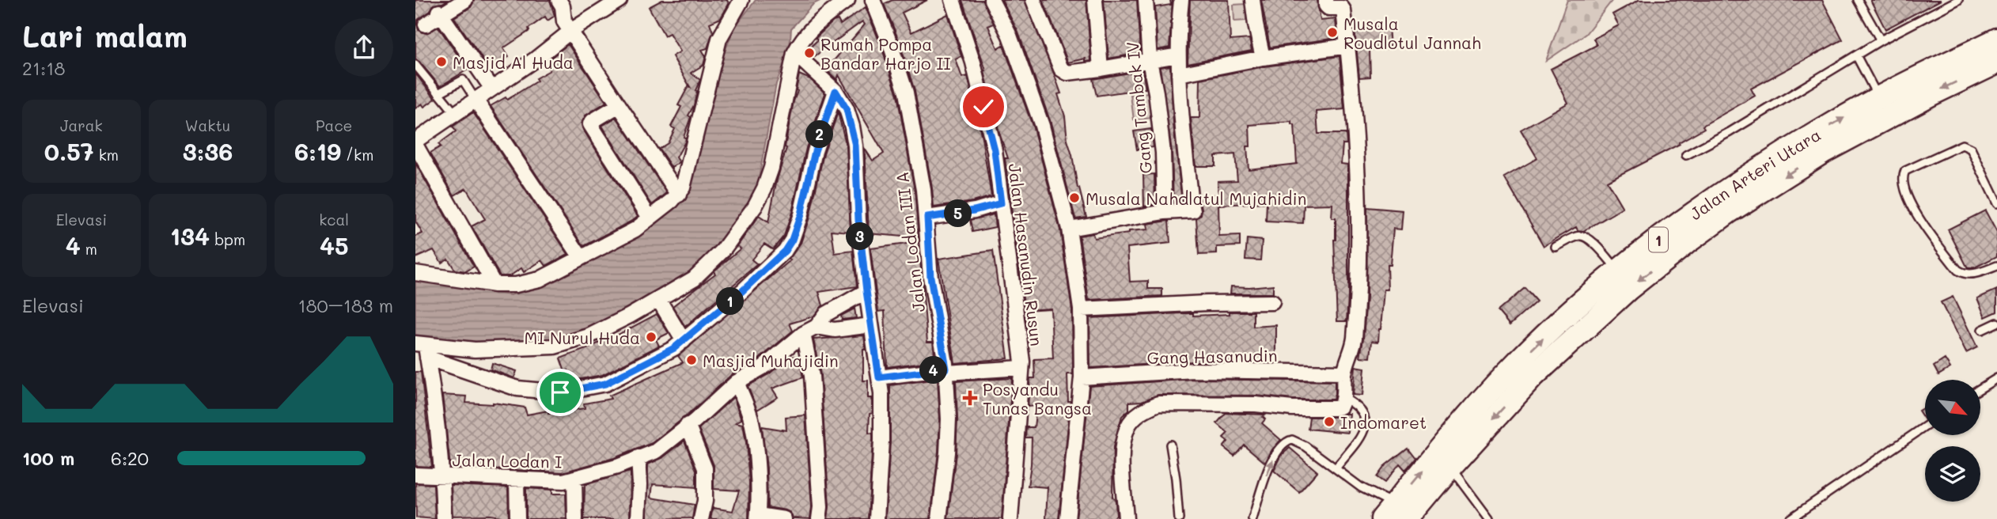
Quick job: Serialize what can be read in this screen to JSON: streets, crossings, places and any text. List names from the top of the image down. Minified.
{"streets":{"highway":["Jalan Arteri Utara","1"],"street":["Gang Tambak IV","Jalan Lodan III A","Jalan Hasanudin Rusun","Gang Hasanudin","Jalan Lodan I"]},"places":{"other":["Musala Roudlotul Jannah","Rumah Pompa Bandar Harjo II","Masjid Al Huda","Musala Nahdlatul Mujahidin","MI Nurul Huda","Masjid Muhajidin","Indomaret"],"health":["Posyandu Tunas Bangsa"]},"north":"bottom right","page":{"heading":["Lari malam","21:18"],"stats":[["Jarak","0.57 km"],["Waktu","3:36"],["Pace","6:19 /km"],["Elevasi","4 m"],["134 bpm"],["kcal","45"]],"pins":["2","5","3","1","4"],"chart":["Elevasi","180–183 m"],"list":[{"name":"100 m","note":"6:20"}]}}
